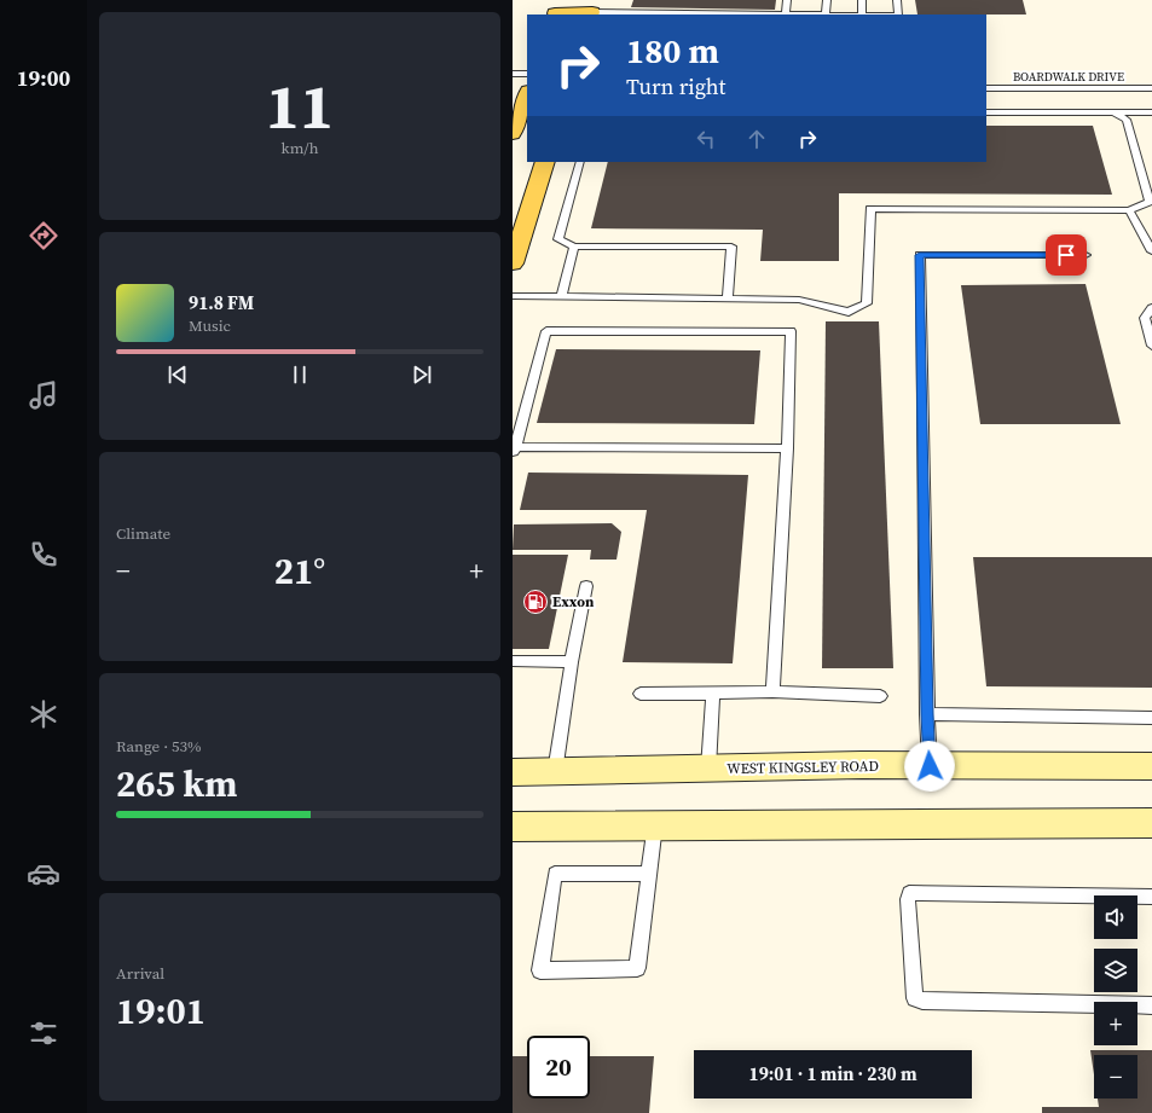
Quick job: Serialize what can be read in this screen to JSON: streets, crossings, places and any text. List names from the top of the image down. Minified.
{"streets":{"main road":["WEST KINGSLEY ROAD"],"lane":["BOARDWALK DRIVE"]},"places":{"fuel station":["Exxon"]},"page":{"tabs":"19:00","tile":[["11","km/h"],"Climate",["Range · 53%","265 km"],["Arrival","19:01"]],"turn":["180 m","Turn right"],"song":["91.8 FM","Music"],"heat":["−","21°","+"],"map_buttons":["+","−"],"limit":"20","trip":"19:01 · 1 min · 230 m"}}
